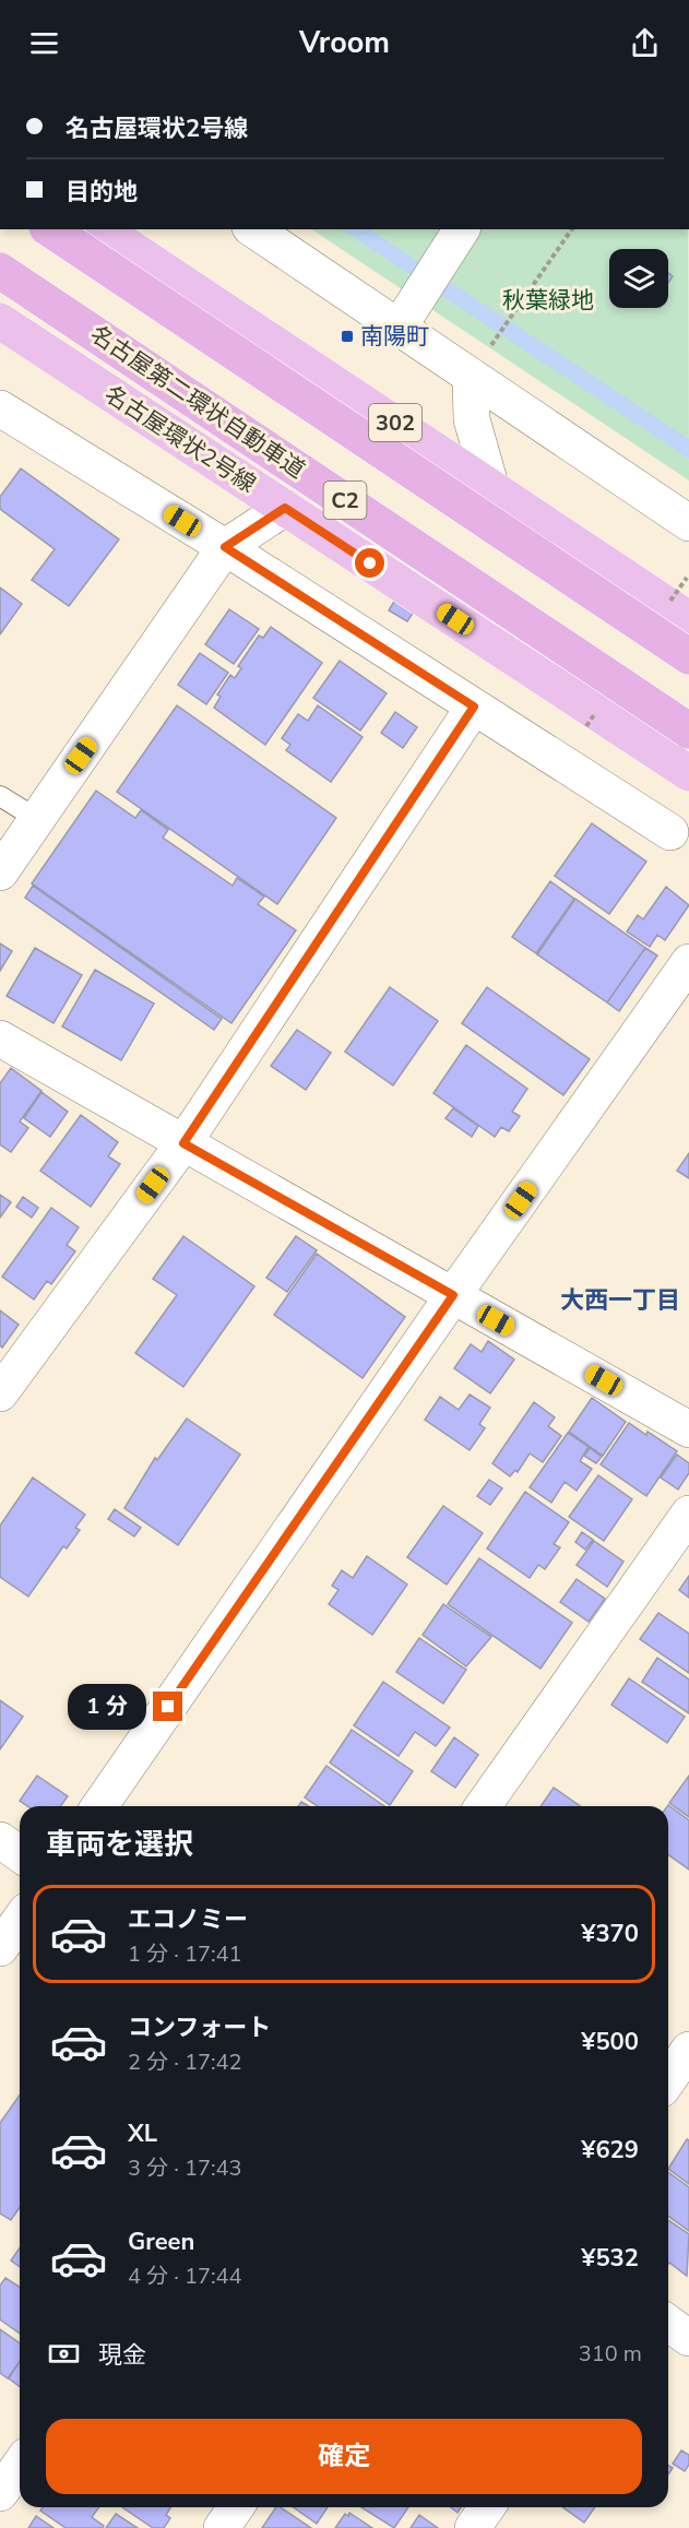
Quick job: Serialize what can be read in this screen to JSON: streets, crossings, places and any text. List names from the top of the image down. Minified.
{"streets":{"highway":["名古屋第二環状自動車道","302","名古屋環状2号線","C2"]},"districts":["大西一丁目"],"parks":["秋葉緑地"],"places":{"transit":["南陽町"]},"page":{"header":"Vroom","banner":["名古屋環状2号線","目的地"],"bubble":"1 分","heading":"車両を選択","list":[{"name":"エコノミー","note":"1 分 · 17:41","value":"¥370"},{"name":"コンフォート","note":"2 分 · 17:42","value":"¥500"},{"name":"XL","note":"3 分 · 17:43","value":"¥629"},{"name":"Green","note":"4 分 · 17:44","value":"¥532"}],"pay":["現金","310 m"],"buttons":"確定"}}
